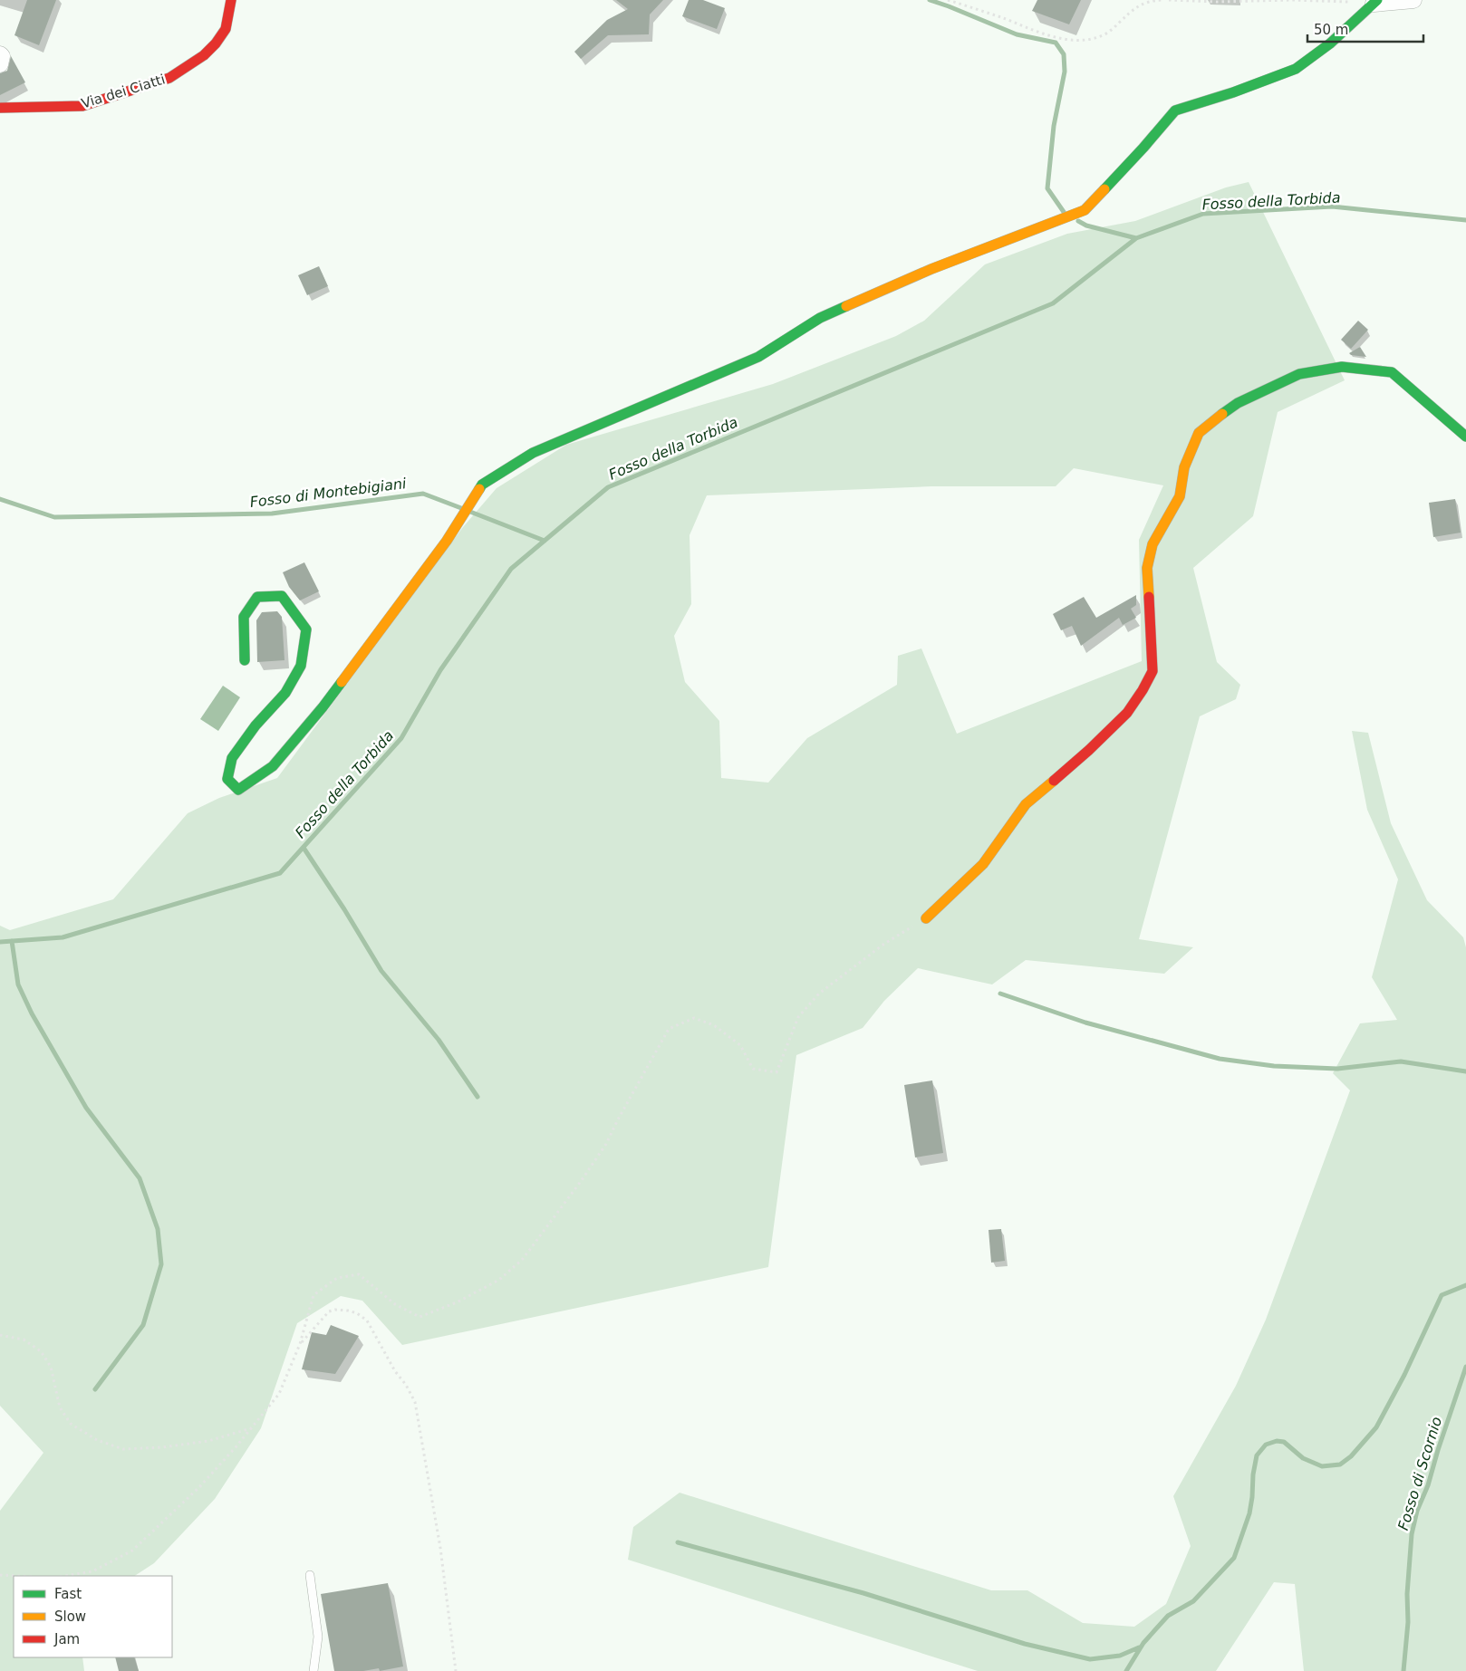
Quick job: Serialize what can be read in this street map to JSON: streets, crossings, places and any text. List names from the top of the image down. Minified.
{"streets":{"street":["Via dei Ciatti"]},"water":["Fosso della Torbida","Fosso di Montebigiani","Fosso di Scornio"],"legend":["Fast","Slow","Jam"],"scale_bar":"50 m"}
